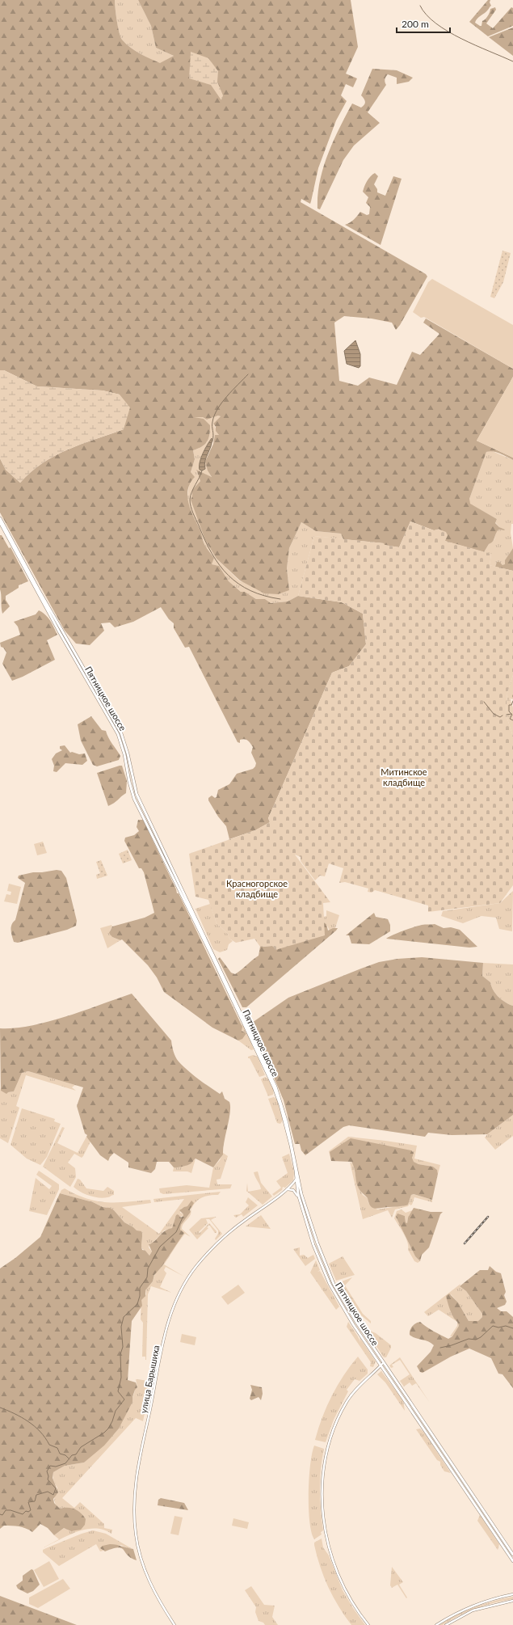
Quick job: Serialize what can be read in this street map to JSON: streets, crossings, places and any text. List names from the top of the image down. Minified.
{"streets":{"main road":["Пятницкое шоссе","улица Барышиха"]},"crossings":[["Пятницкое шоссе","улица Барышиха"]],"parks":["Митинское кладбище","Красногорское кладбище"],"scale_bar":"200 m"}
